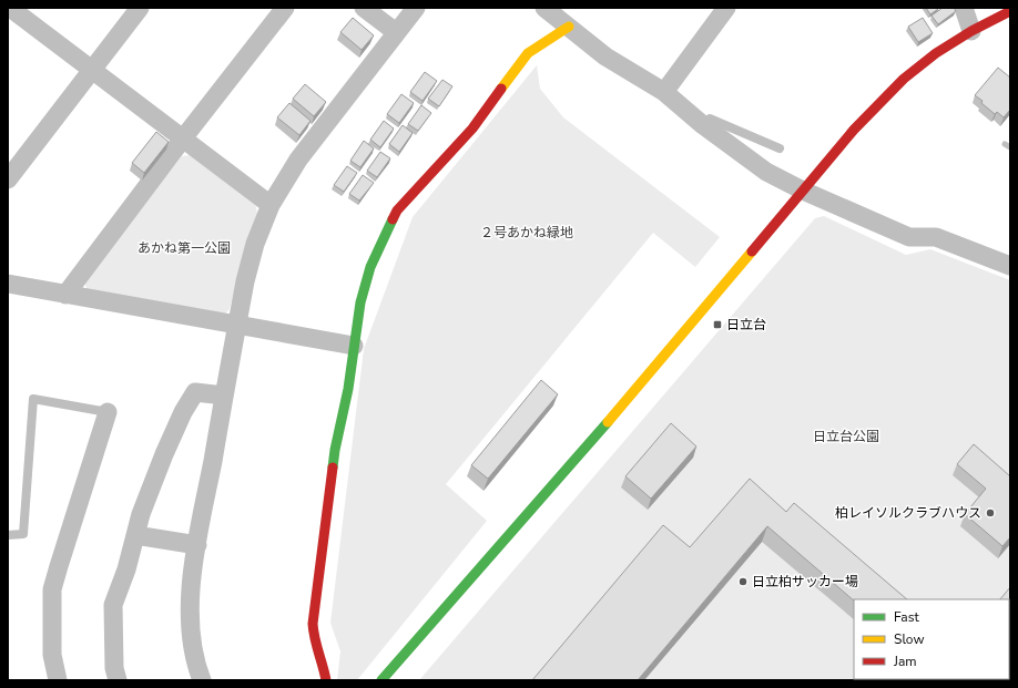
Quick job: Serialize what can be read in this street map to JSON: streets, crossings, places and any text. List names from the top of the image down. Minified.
{"parks":["２号あかね緑地","あかね第一公園","日立台公園"],"places":{"transit":["日立台"],"other":["柏レイソルクラブハウス","日立柏サッカー場"]},"legend":["Fast","Slow","Jam"]}
